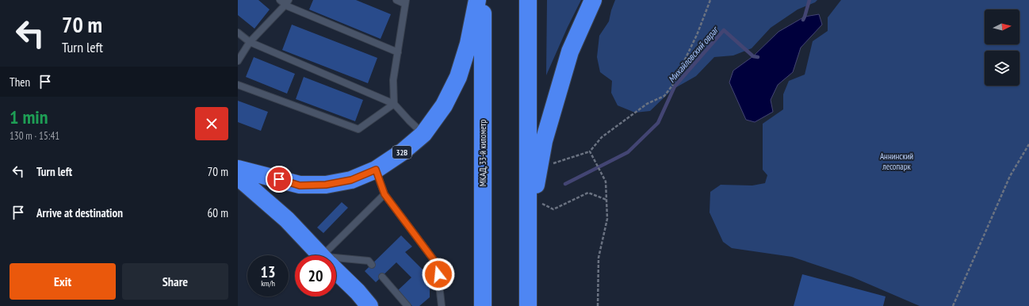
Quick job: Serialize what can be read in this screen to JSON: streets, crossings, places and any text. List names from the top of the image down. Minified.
{"streets":{"highway":["32B","МКАД, 33-й километр"]},"water":["Михайловский овраг"],"parks":["Аннинский лесопарк"],"north":"right","page":{"turn":["70 m","Turn left"],"then":"Then","heading":["1 min","130 m · 15:41"],"list":[{"name":"Turn left","value":"70 m"},{"name":"Arrive at destination","value":"60 m"}],"speed":"13 km/h","limit":"20","buttons":["Exit","Share"]}}
